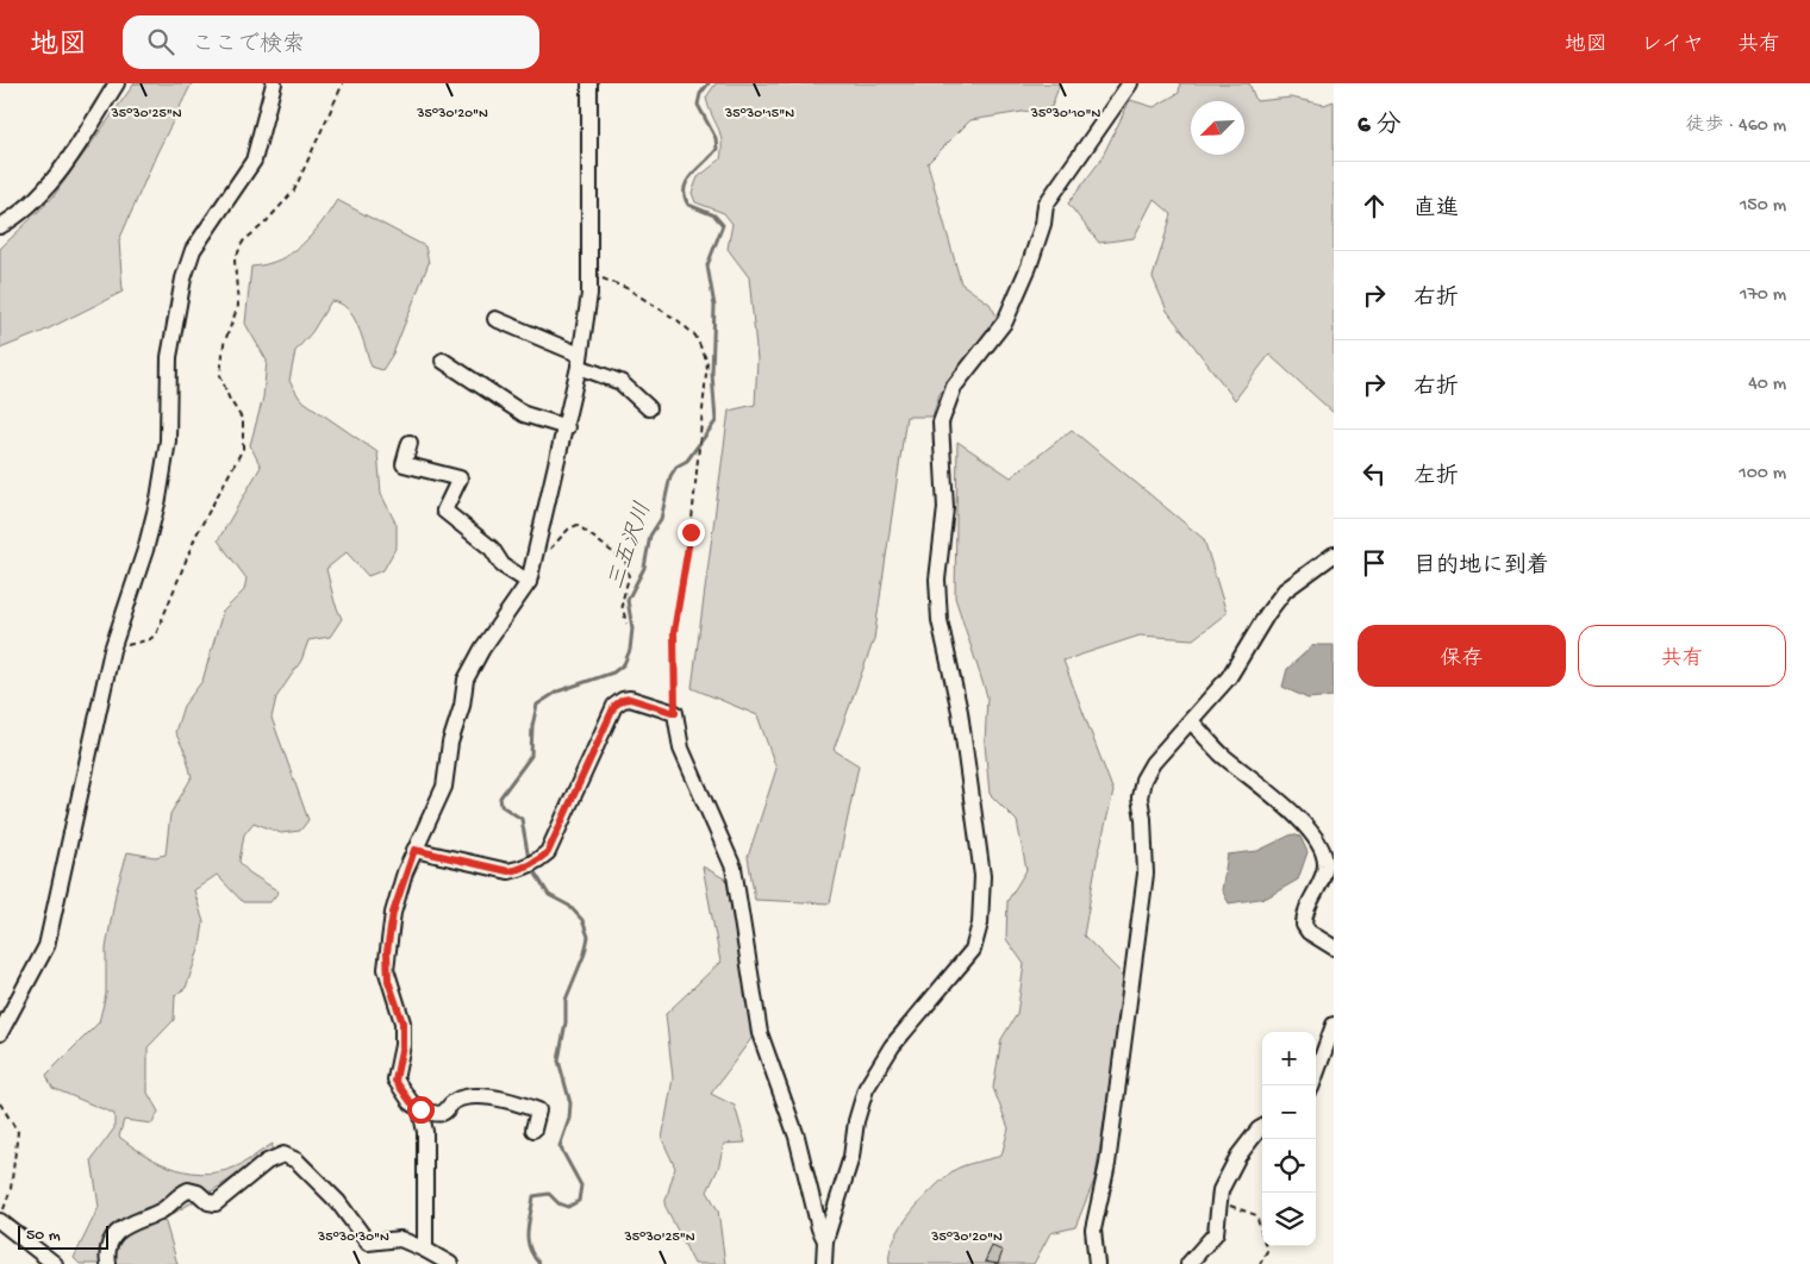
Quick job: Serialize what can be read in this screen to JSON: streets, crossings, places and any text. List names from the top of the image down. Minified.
{"water":["三五沢川"],"scale_bar":"50 m","north":"bottom left","page":{"header":"地図","search":"ここで検索","nav":["地図","レイヤ","共有"],"heading":["6 分","徒歩 · 460 m"],"list":[["直進","150 m"],["右折","170 m"],["右折","40 m"],["左折","100 m"],"目的地に到着"],"buttons":["保存","共有"],"map_buttons":["+","−"],"scale":"50 m"},"coordinates":["35°30'25\"N","35°30'20\"N","35°30'15\"N","35°30'10\"N","35°30'30\"N"]}
